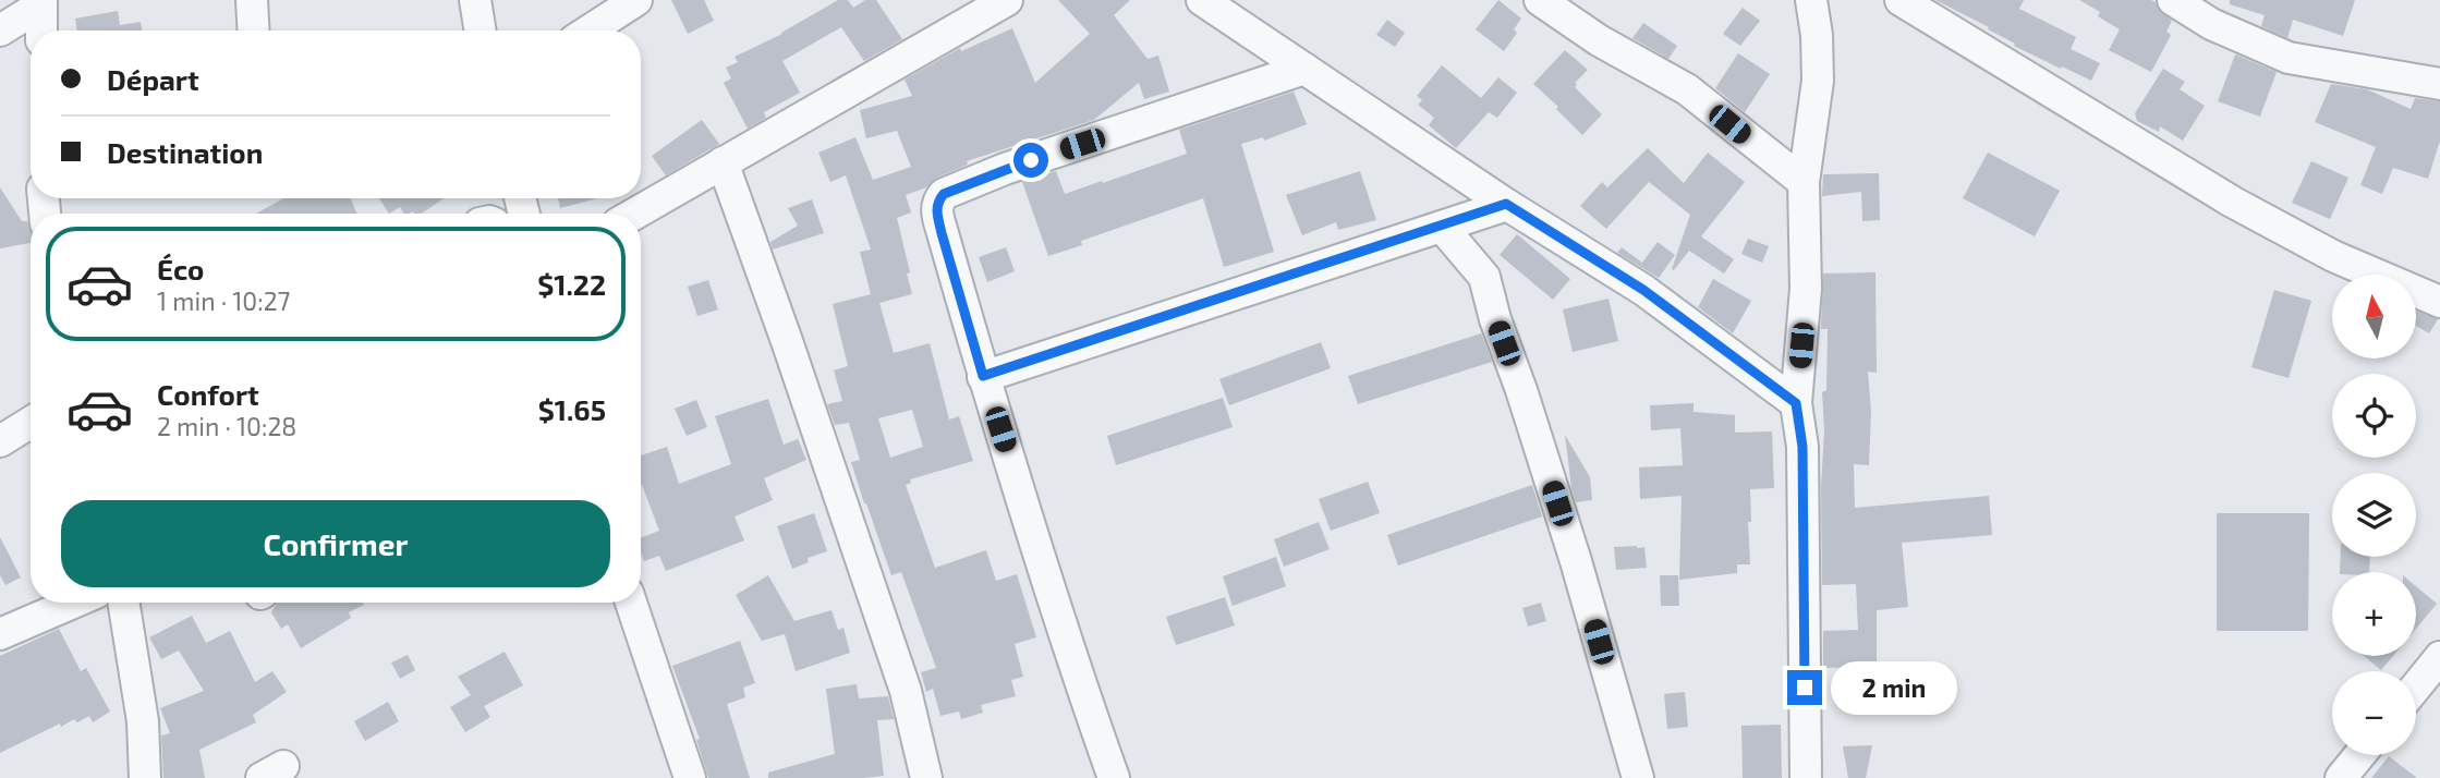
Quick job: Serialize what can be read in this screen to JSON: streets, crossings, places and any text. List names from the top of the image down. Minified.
{"north":"top","page":{"banner":["Départ","Destination"],"list":[{"name":"Éco","note":"1 min · 10:27","value":"$1.22"},{"name":"Confort","note":"2 min · 10:28","value":"$1.65"}],"map_buttons":["+","−"],"buttons":"Confirmer","bubble":"2 min"}}
